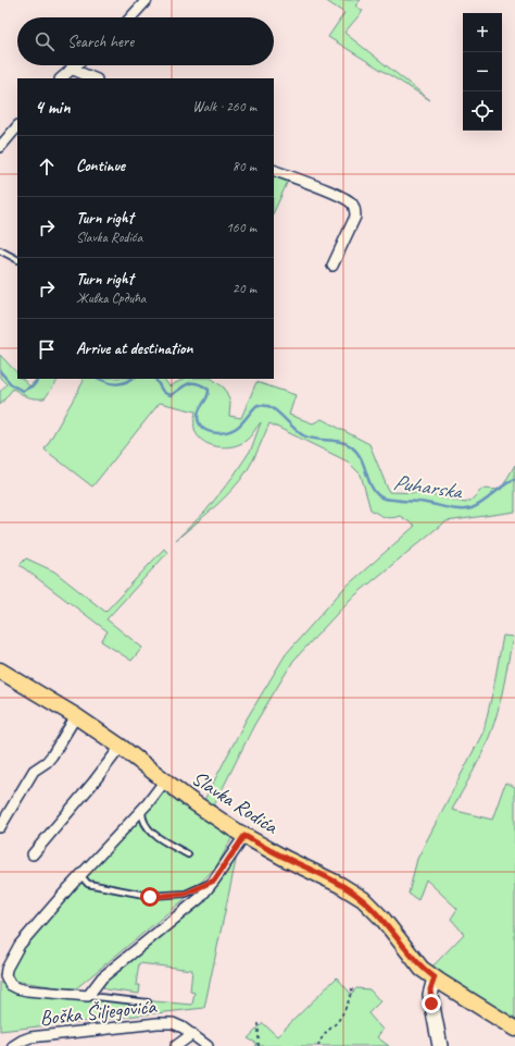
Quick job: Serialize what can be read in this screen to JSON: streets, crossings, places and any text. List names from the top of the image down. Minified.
{"streets":{"main road":["Slavka Rodića"],"street":["Boška Šiljegovića"]},"water":["Puharska"],"page":{"map_buttons":["+","−"],"search":"Search here","heading":["4 min","Walk · 260 m"],"list":[["Continue","80 m"],["Turn right","Slavka Rodića","160 m"],["Turn right","Живка Срдића","20 m"],"Arrive at destination"]}}
